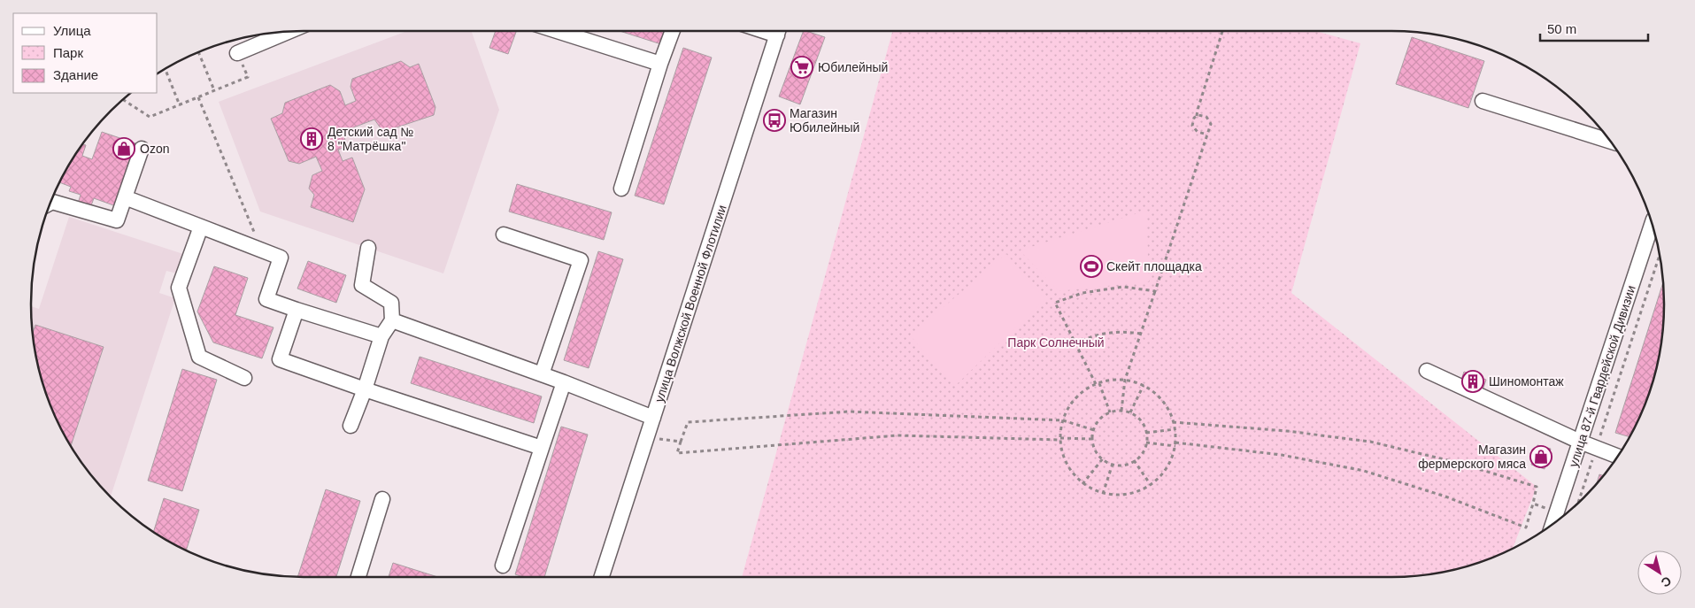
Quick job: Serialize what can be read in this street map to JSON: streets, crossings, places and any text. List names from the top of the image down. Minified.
{"streets":{"street":["улица Волжской Военной Флотилии","улица 87-й Гвардейской Дивизии"]},"parks":["Парк Солнечный"],"places":{"supermarket":["Юбилейный"],"bus stop":["Магазин Юбилейный"],"building":["Детский сад № 8 \"Матрёшка\"","Шиномонтаж"],"shop":["Ozon","Магазин фермерского мяса"],"sports":["Скейт площадка"]},"legend":["Улица","Парк","Здание"],"scale_bar":"50 m","north":"bottom right"}
